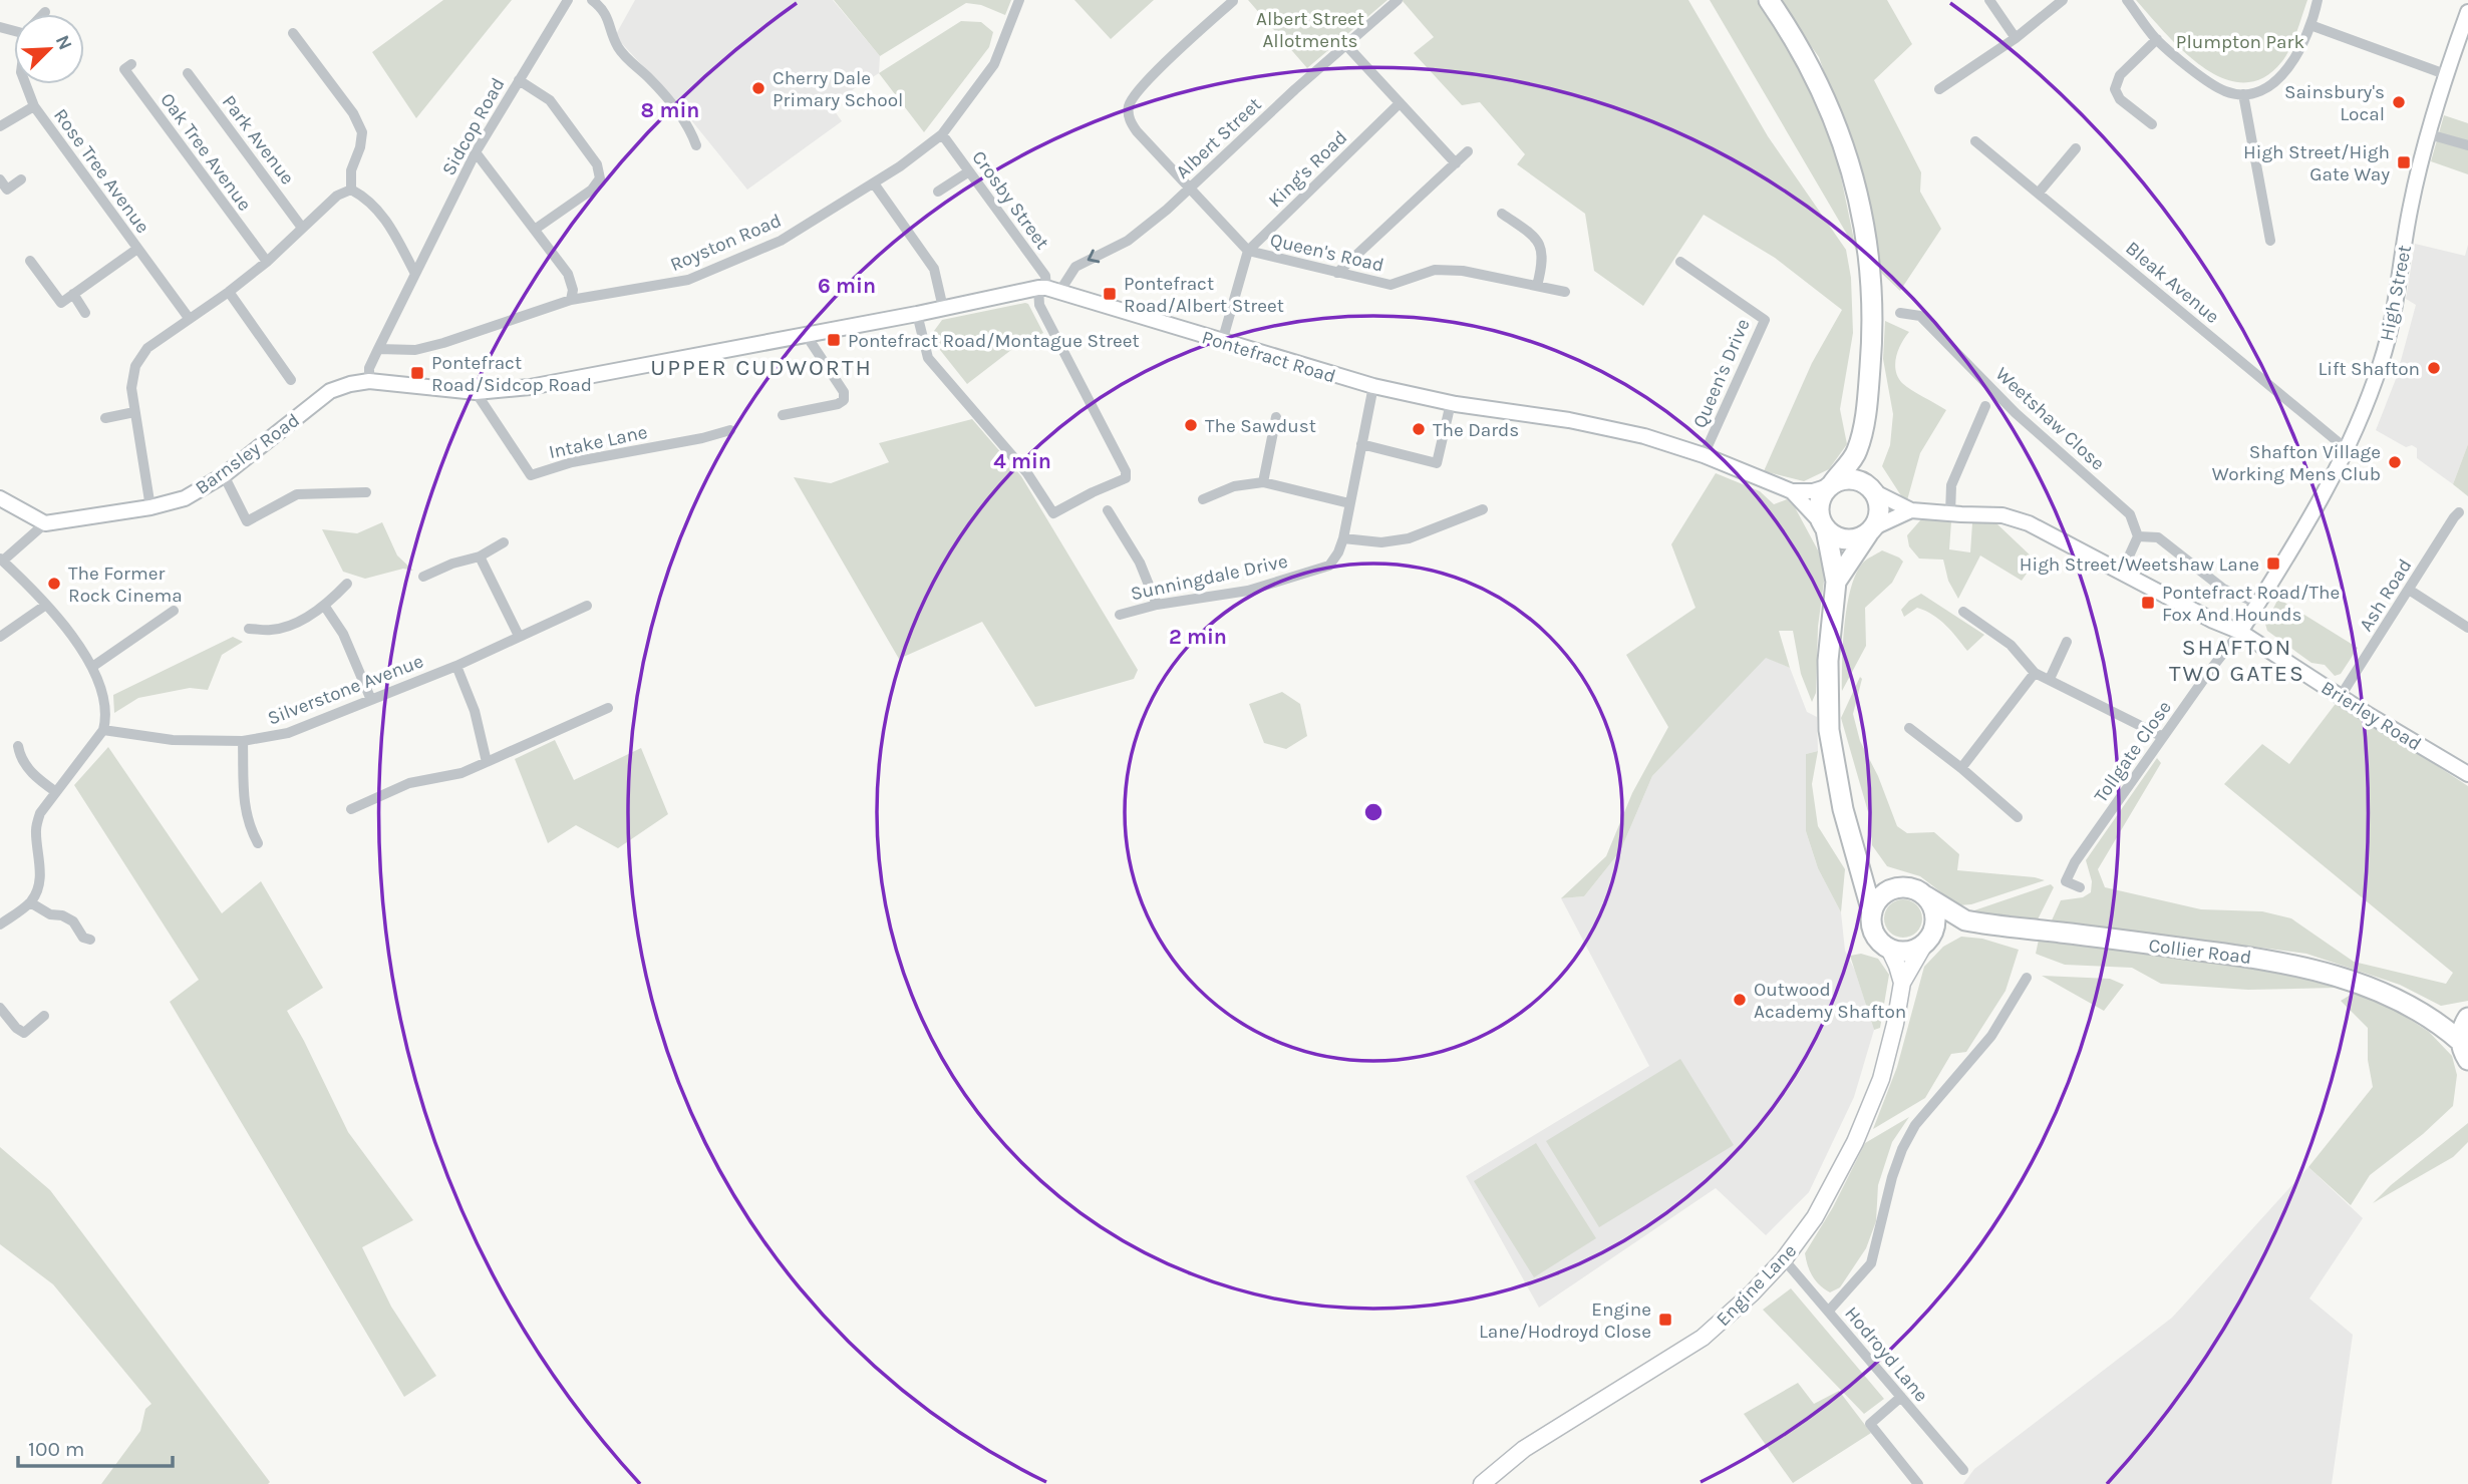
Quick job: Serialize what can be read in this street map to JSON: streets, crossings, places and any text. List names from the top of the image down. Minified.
{"streets":{"highway":["Collier Road"],"main road":["Engine Lane"],"street":["Sidcop Road","Albert Street","Park Avenue","Oak Tree Avenue","King's Road","Rose Tree Avenue","Crosby Street","Royston Road","Queen's Road","Bleak Avenue","High Street","Pontefract Road","Queen's Drive","Weetshaw Close","Intake Lane","Barnsley Road","Sunningdale Drive","Ash Road","Silverstone Avenue","Brierley Road","Tollgate Close","Hodroyd Lane"]},"crossings":[["Sidcop Road","Royston Road"],["Albert Street","Crosby Street"],["Albert Street","Queen's Road"],["Albert Street","Pontefract Road"],["King's Road","Queen's Road"],["King's Road","Pontefract Road"],["Crosby Street","Royston Road"],["Crosby Street","Pontefract Road"],["Bleak Avenue","High Street"],["High Street","Brierley Road"],["High Street","Tollgate Close"],["Pontefract Road","Queen's Drive"],["Pontefract Road","Intake Lane"],["Pontefract Road","Barnsley Road"],["Pontefract Road","Sunningdale Drive"],["Ash Road","Brierley Road"],["Brierley Road","Tollgate Close"],["Collier Road","Engine Lane"],["Engine Lane","Hodroyd Lane"]],"one_way":["Albert Street"],"districts":["UPPER CUDWORTH","SHAFTON TWO GATES"],"parks":["Albert Street Allotments","Plumpton Park"],"places":{"other":["Cherry Dale Primary School","Sainsbury's Local","Lift Shafton","The Sawdust","The Dards","Shafton Village Working Mens Club","The Former Rock Cinema","Outwood Academy Shafton"],"transit":["High Street/High Gate Way","Pontefract Road/Albert Street","Pontefract Road/Montague Street","Pontefract Road/Sidcop Road","High Street/Weetshaw Lane","Pontefract Road/The Fox And Hounds","Engine Lane/Hodroyd Close"]},"scale_bar":"100 m","north":"top right","rings":["8 min","6 min","4 min","2 min"]}
